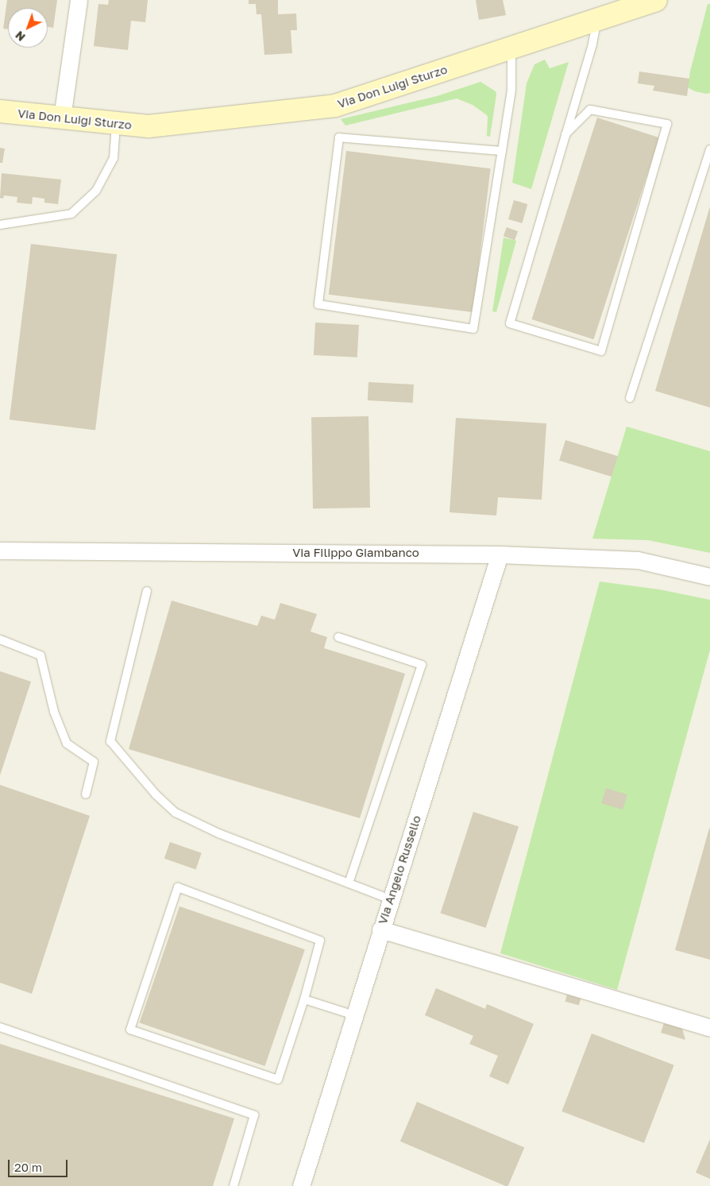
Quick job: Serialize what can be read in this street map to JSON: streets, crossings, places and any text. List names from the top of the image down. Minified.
{"streets":{"street":["Via Don Luigi Sturzo","Via Filippo Giambanco","Via Angelo Russello"]},"crossings":[["Via Filippo Giambanco","Via Angelo Russello"]],"scale_bar":"20 m","north":"bottom left"}
